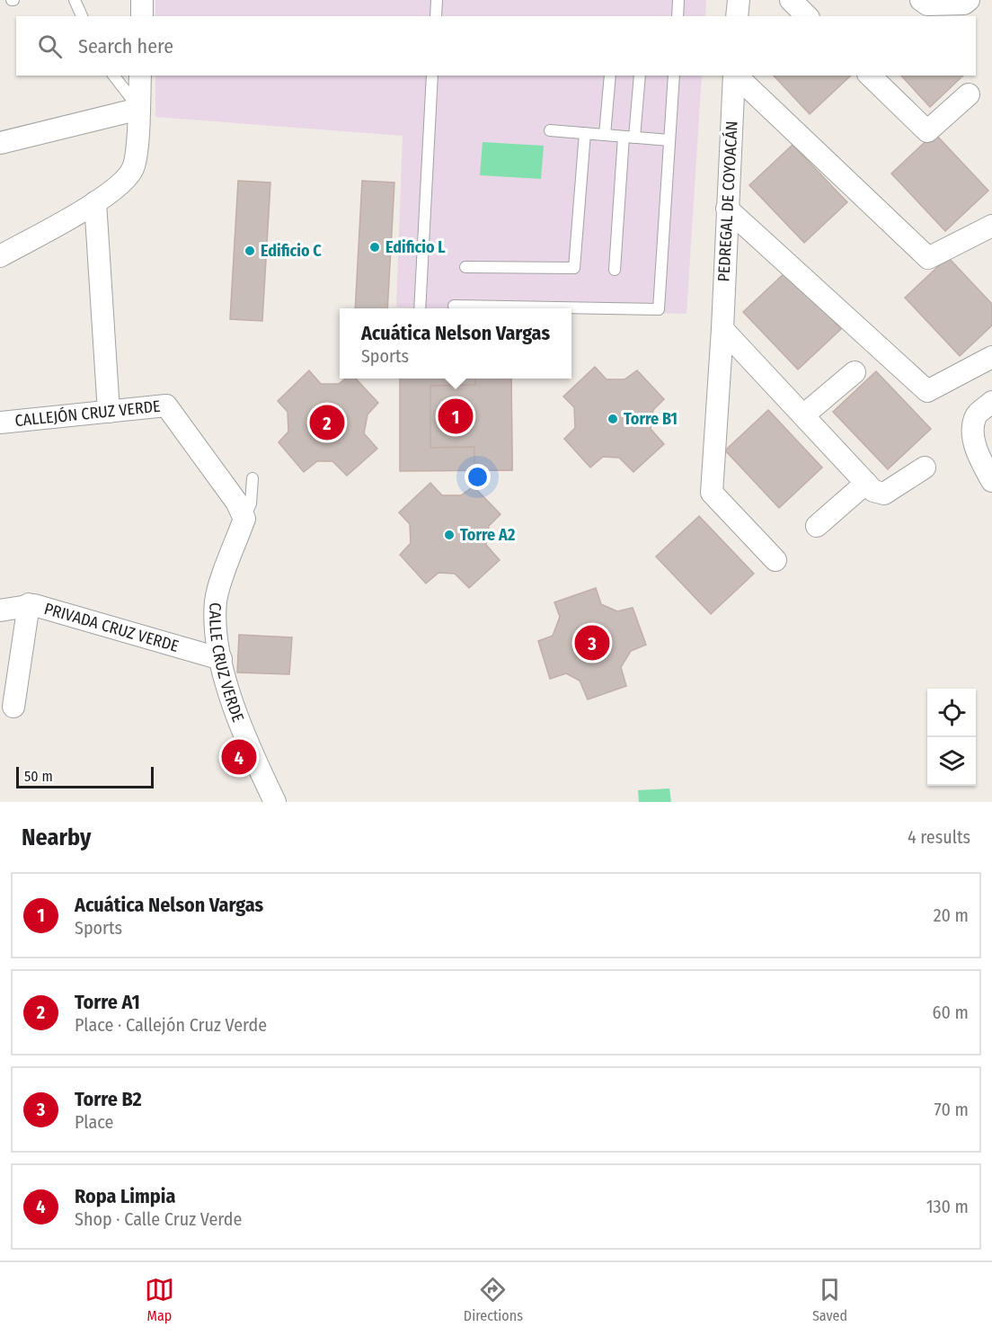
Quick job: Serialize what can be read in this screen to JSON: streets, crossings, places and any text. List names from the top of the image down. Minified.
{"streets":{"street":["PEDREGAL DE COYOACÁN","CALLEJÓN CRUZ VERDE","PRIVADA CRUZ VERDE","CALLE CRUZ VERDE"]},"crossings":[["CALLEJÓN CRUZ VERDE","CALLE CRUZ VERDE"],["PRIVADA CRUZ VERDE","CALLE CRUZ VERDE"]],"places":["Edificio L","Edificio C","Torre B1","Torre A2"],"scale_bar":"50 m","page":{"search":"Search here","popup":["Acuática Nelson Vargas","Sports"],"pins":["1","2","3","4"],"scale":"50 m","heading":["Nearby","4 results"],"list":[{"mark":"1","name":"Acuática Nelson Vargas","note":"Sports","value":"20 m"},{"mark":"2","name":"Torre A1","note":"Place · Callejón Cruz Verde","value":"60 m"},{"mark":"3","name":"Torre B2","note":"Place","value":"70 m"},{"mark":"4","name":"Ropa Limpia","note":"Shop · Calle Cruz Verde","value":"130 m"}],"nav":["Map","Directions","Saved"]}}
